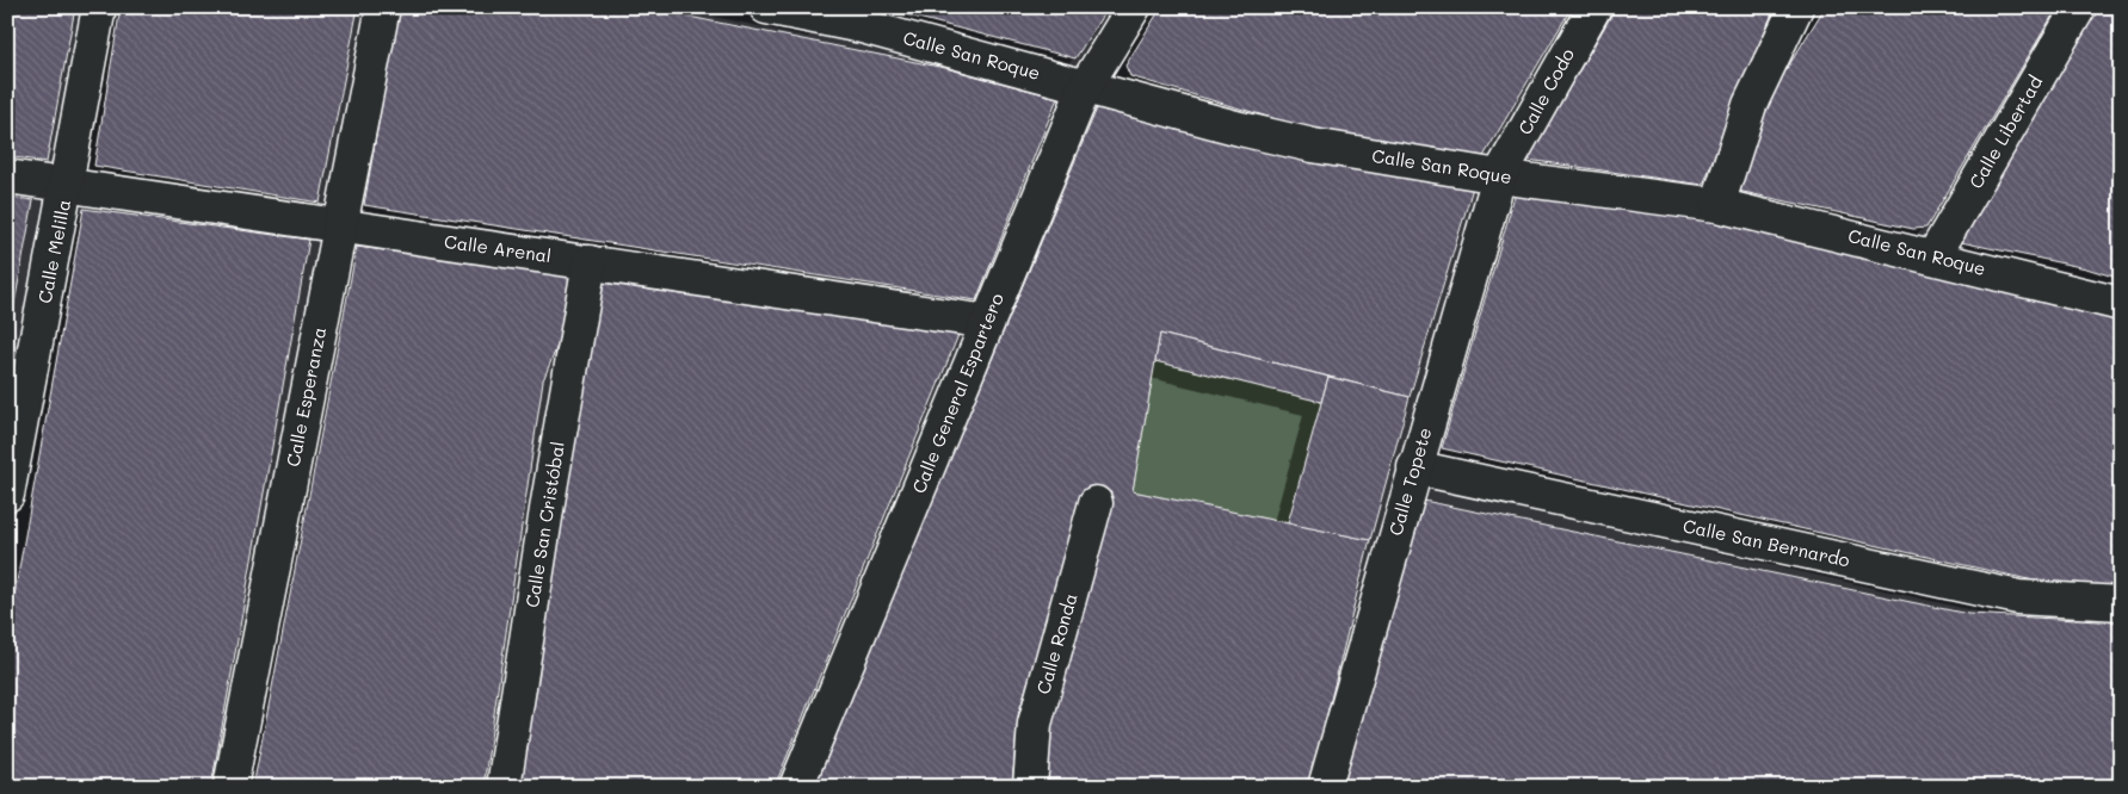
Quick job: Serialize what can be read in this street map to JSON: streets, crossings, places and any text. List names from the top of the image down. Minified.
{"streets":{"street":["Calle San Roque","Calle Codo","Calle Libertad","Calle Arenal","Calle Melilla","Calle General Espartero","Calle Esperanza","Calle Topete","Calle San Cristóbal","Calle San Bernardo","Calle Ronda"]},"crossings":[["Calle San Roque","Calle Codo"],["Calle San Roque","Calle Libertad"],["Calle San Roque","Calle General Espartero"],["Calle San Roque","Calle Topete"],["Calle Codo","Calle Topete"],["Calle Arenal","Calle Melilla"],["Calle Arenal","Calle General Espartero"],["Calle Arenal","Calle Esperanza"],["Calle Arenal","Calle San Cristóbal"],["Calle Topete","Calle San Bernardo"]]}
